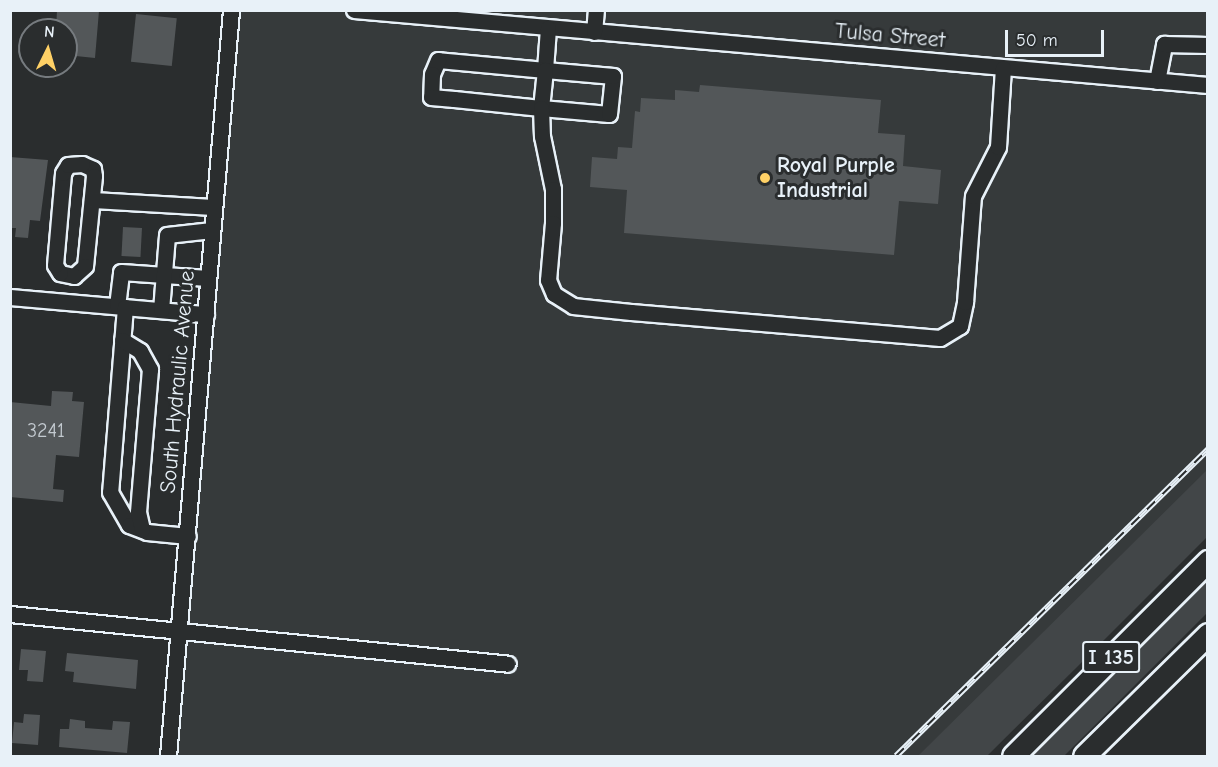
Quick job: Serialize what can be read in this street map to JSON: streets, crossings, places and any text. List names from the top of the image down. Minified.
{"streets":{"highway":["I 135"],"street":["Tulsa Street","South Hydraulic Avenue"]},"places":["Royal Purple Industrial"],"house_numbers":["3241"],"scale_bar":"50 m","north":"top"}
